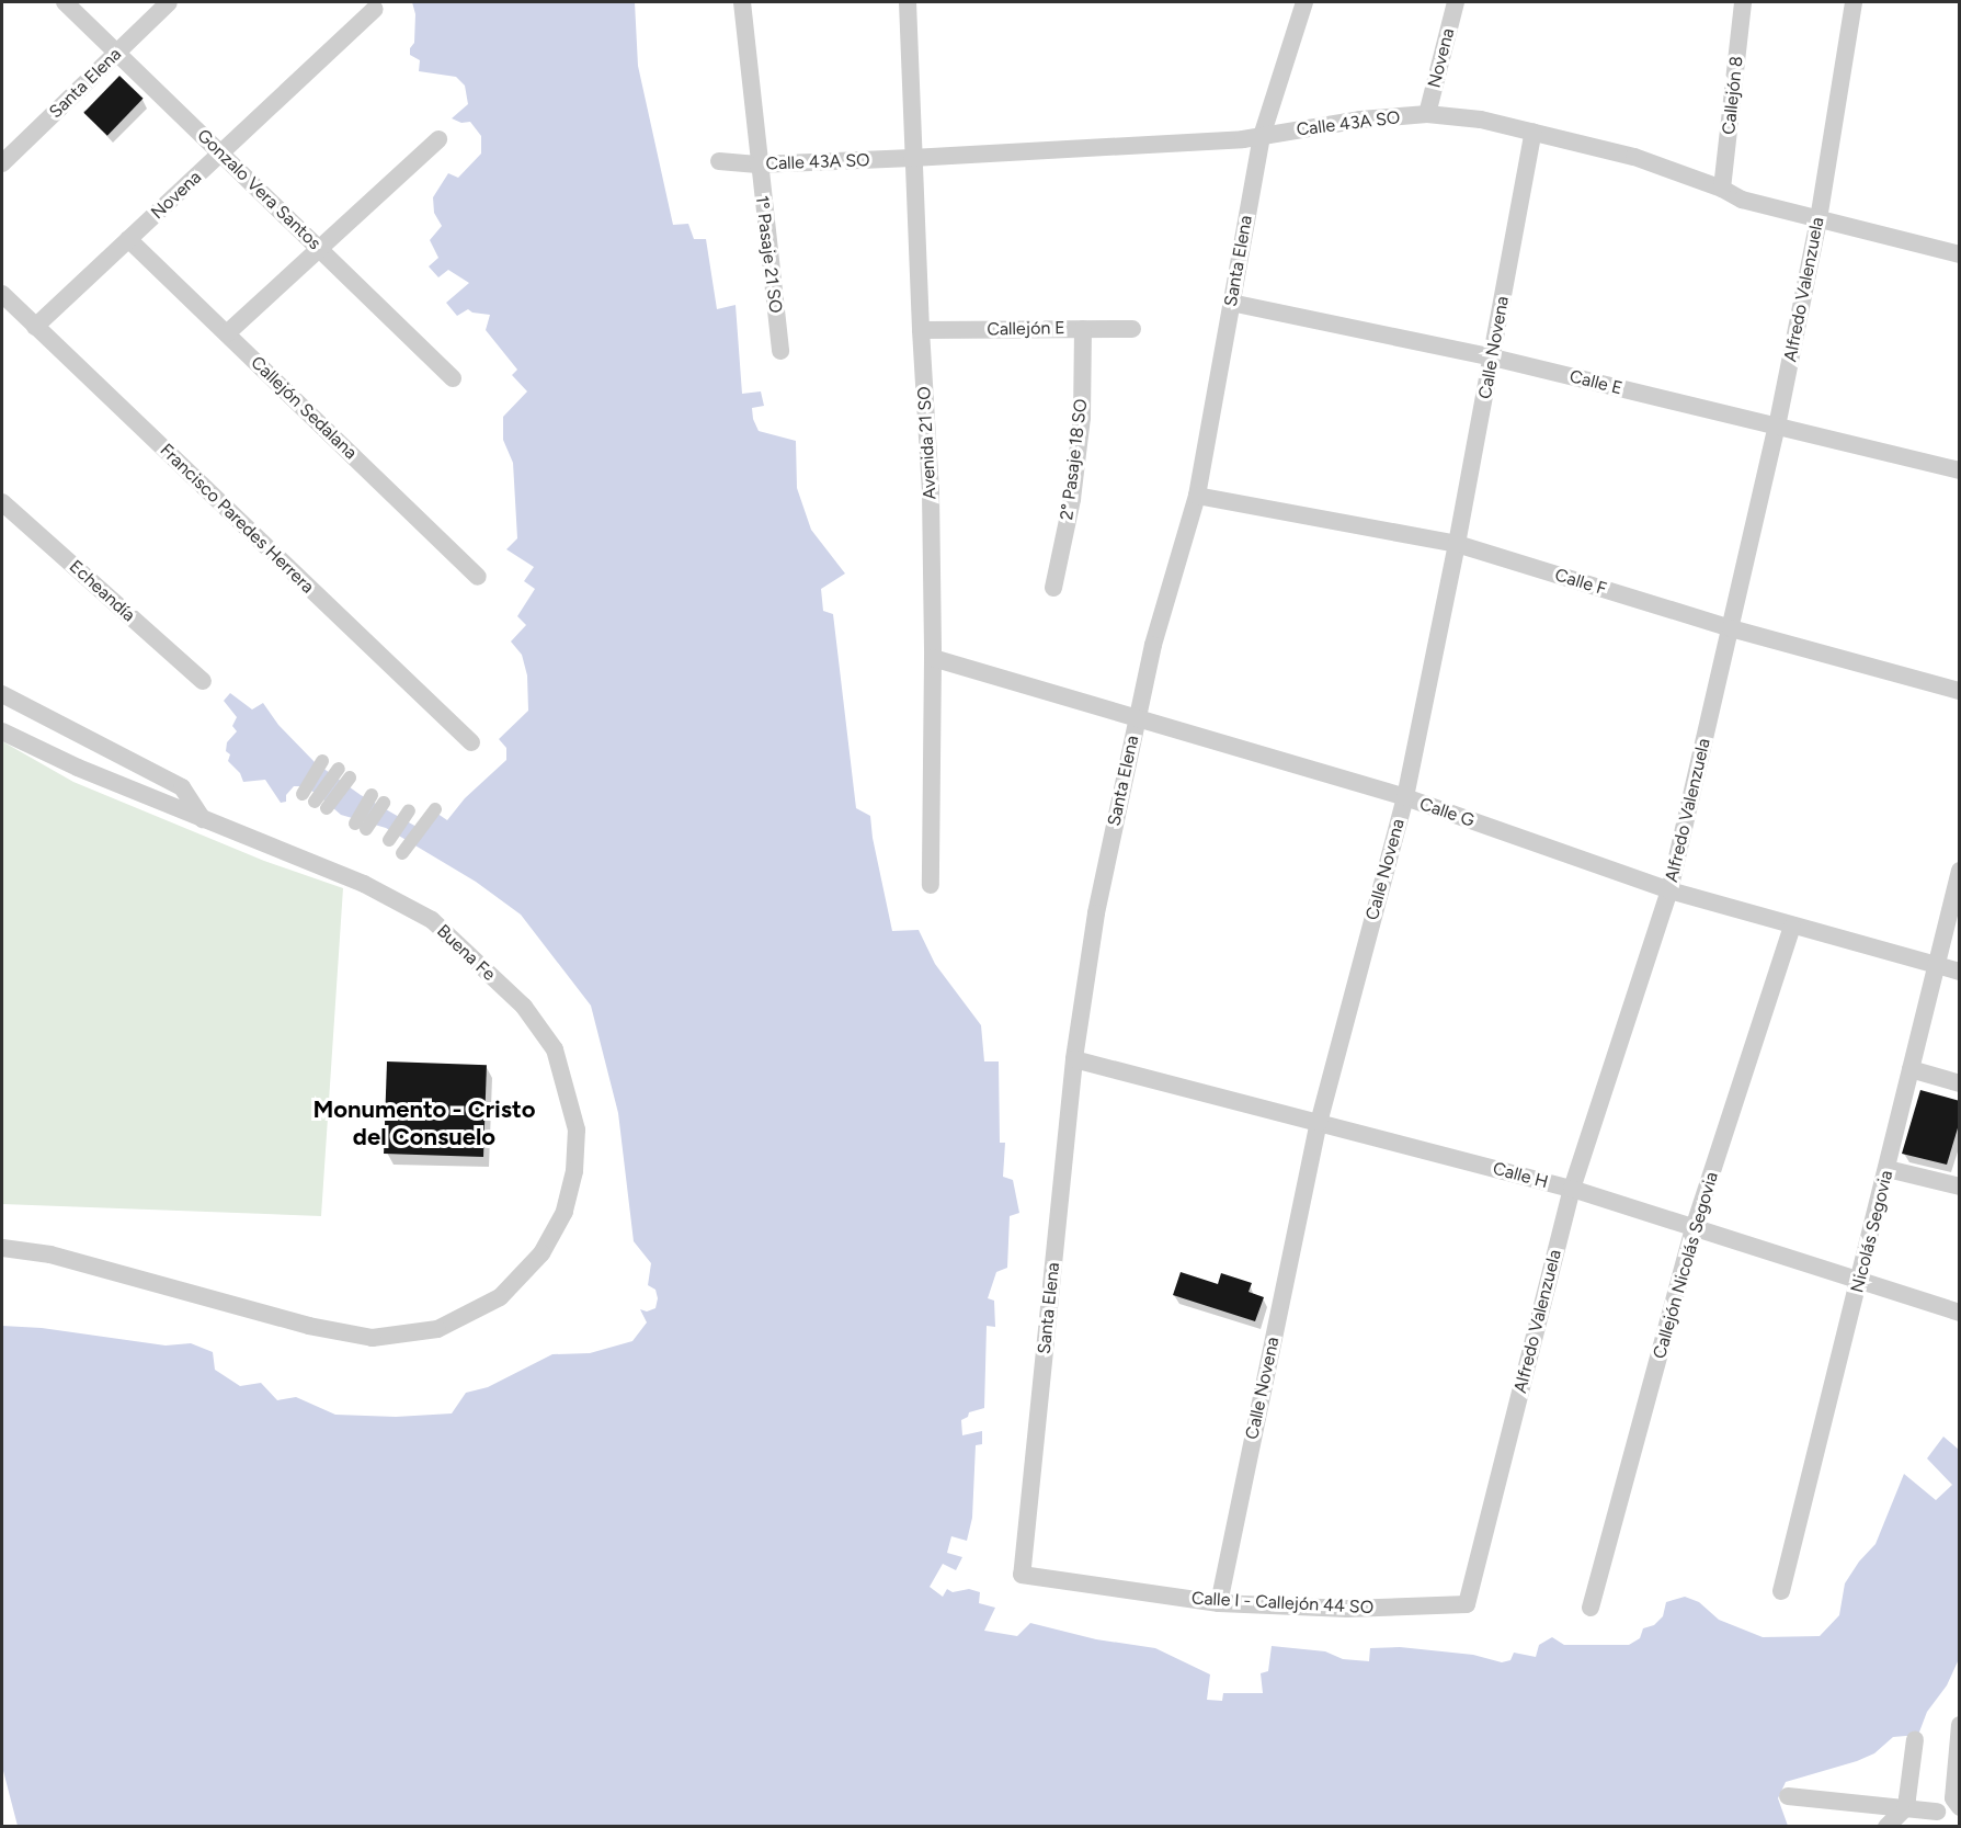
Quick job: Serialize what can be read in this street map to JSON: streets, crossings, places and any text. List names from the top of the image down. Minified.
{"streets":{"street":["Novena","Santa Elena","Callejón 8","Calle 43A SO","Gonzalo Vera Santos","1º Pasaje 21 SO","Alfredo Valenzuela","Callejón E","Calle Novena","Calle E","Callejón Sedalana","Avenida 21 SO","2° Pasaje 18 SO","Francisco Paredes Herrera","Calle F","Echeandía","Calle G","Buena Fe","Calle H","Nicolás Segovia","Callejón Nicolás Segovia","Calle I - Callejón 44 SO"]},"crossings":[["Novena","Calle 43A SO"],["Novena","Gonzalo Vera Santos"],["Novena","Callejón Sedalana"],["Novena","Francisco Paredes Herrera"],["Santa Elena","Calle 43A SO"],["Santa Elena","Gonzalo Vera Santos"],["Santa Elena","Calle E"],["Santa Elena","Calle F"],["Santa Elena","Calle G"],["Santa Elena","Calle H"],["Santa Elena","Calle I - Callejón 44 SO"],["Callejón 8","Calle 43A SO"],["Calle 43A SO","1º Pasaje 21 SO"],["Calle 43A SO","Alfredo Valenzuela"],["Calle 43A SO","Calle Novena"],["Calle 43A SO","Avenida 21 SO"],["Alfredo Valenzuela","Calle E"],["Alfredo Valenzuela","Calle F"],["Alfredo Valenzuela","Calle G"],["Alfredo Valenzuela","Calle H"],["Alfredo Valenzuela","Calle I - Callejón 44 SO"],["Callejón E","Avenida 21 SO"],["Callejón E","2° Pasaje 18 SO"],["Calle Novena","Calle E"],["Calle Novena","Calle F"],["Calle Novena","Calle G"],["Calle Novena","Calle H"],["Calle Novena","Calle I - Callejón 44 SO"],["Avenida 21 SO","Calle G"],["Calle G","Nicolás Segovia"],["Calle G","Callejón Nicolás Segovia"],["Calle H","Nicolás Segovia"],["Calle H","Callejón Nicolás Segovia"]],"districts":["Monumento - Cristo del Consuelo"]}
